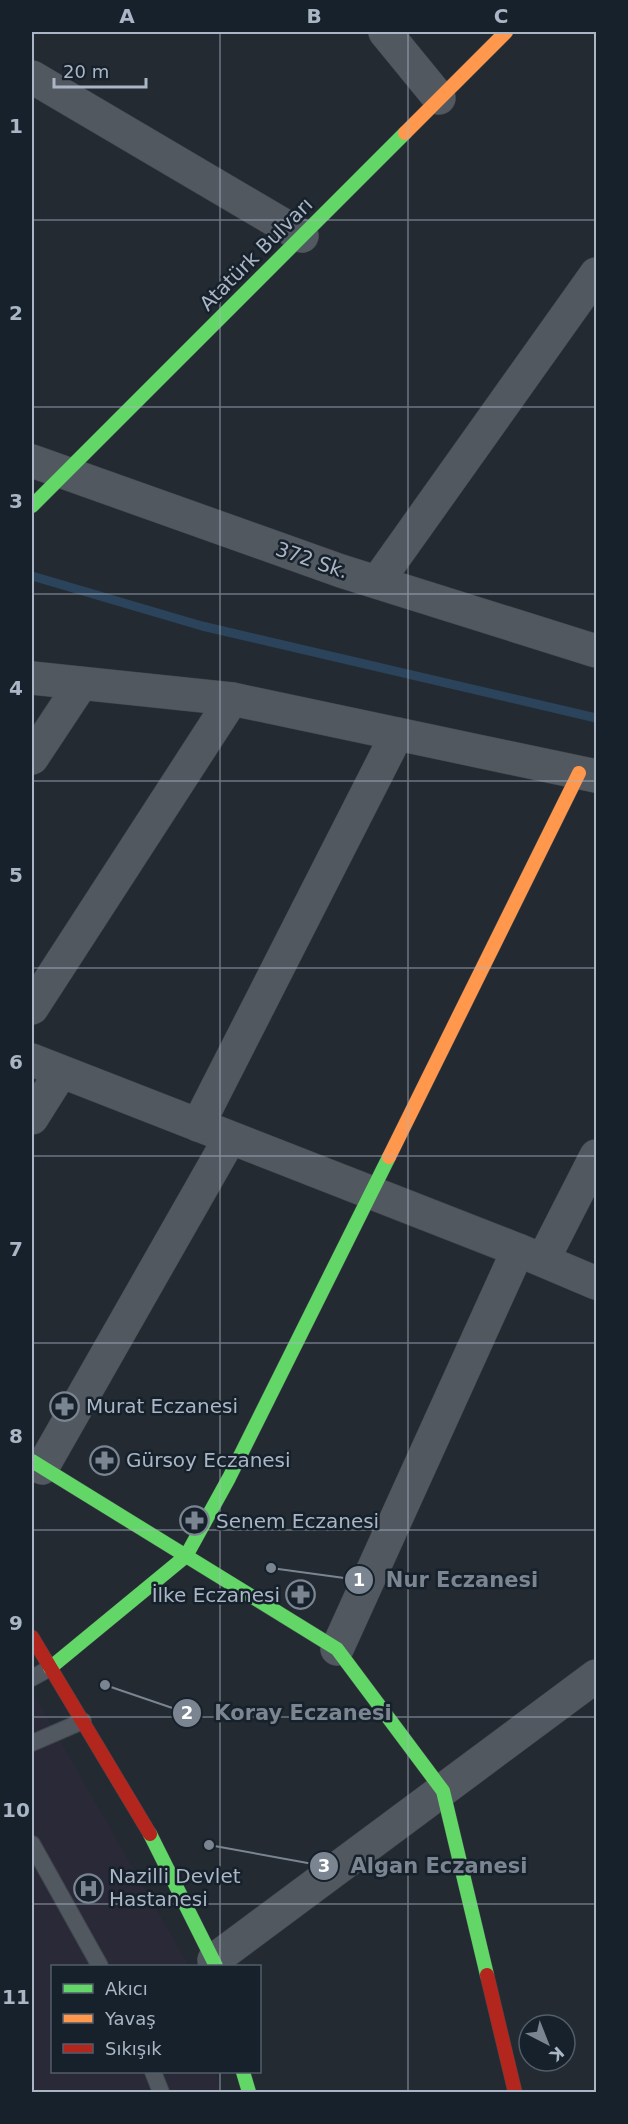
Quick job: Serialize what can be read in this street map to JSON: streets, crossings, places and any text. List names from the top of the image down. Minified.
{"streets":{"street":["Atatürk Bulvarı","372 Sk."]},"crossings":[["Atatürk Bulvarı","372 Sk."]],"places":{"pharmacy":["Murat Eczanesi","Gürsoy Eczanesi","Senem Eczanesi","İlke Eczanesi"],"other":["Nur Eczanesi","Koray Eczanesi","Algan Eczanesi"],"hospital":["Nazilli Devlet Hastanesi"]},"legend":["Akıcı","Yavaş","Sıkışık"],"scale_bar":"20 m","north":"bottom right","grid":{"columns":["A","B","C"],"rows":["1","2","3","4","5","6","7","8","9","10","11"]}}
